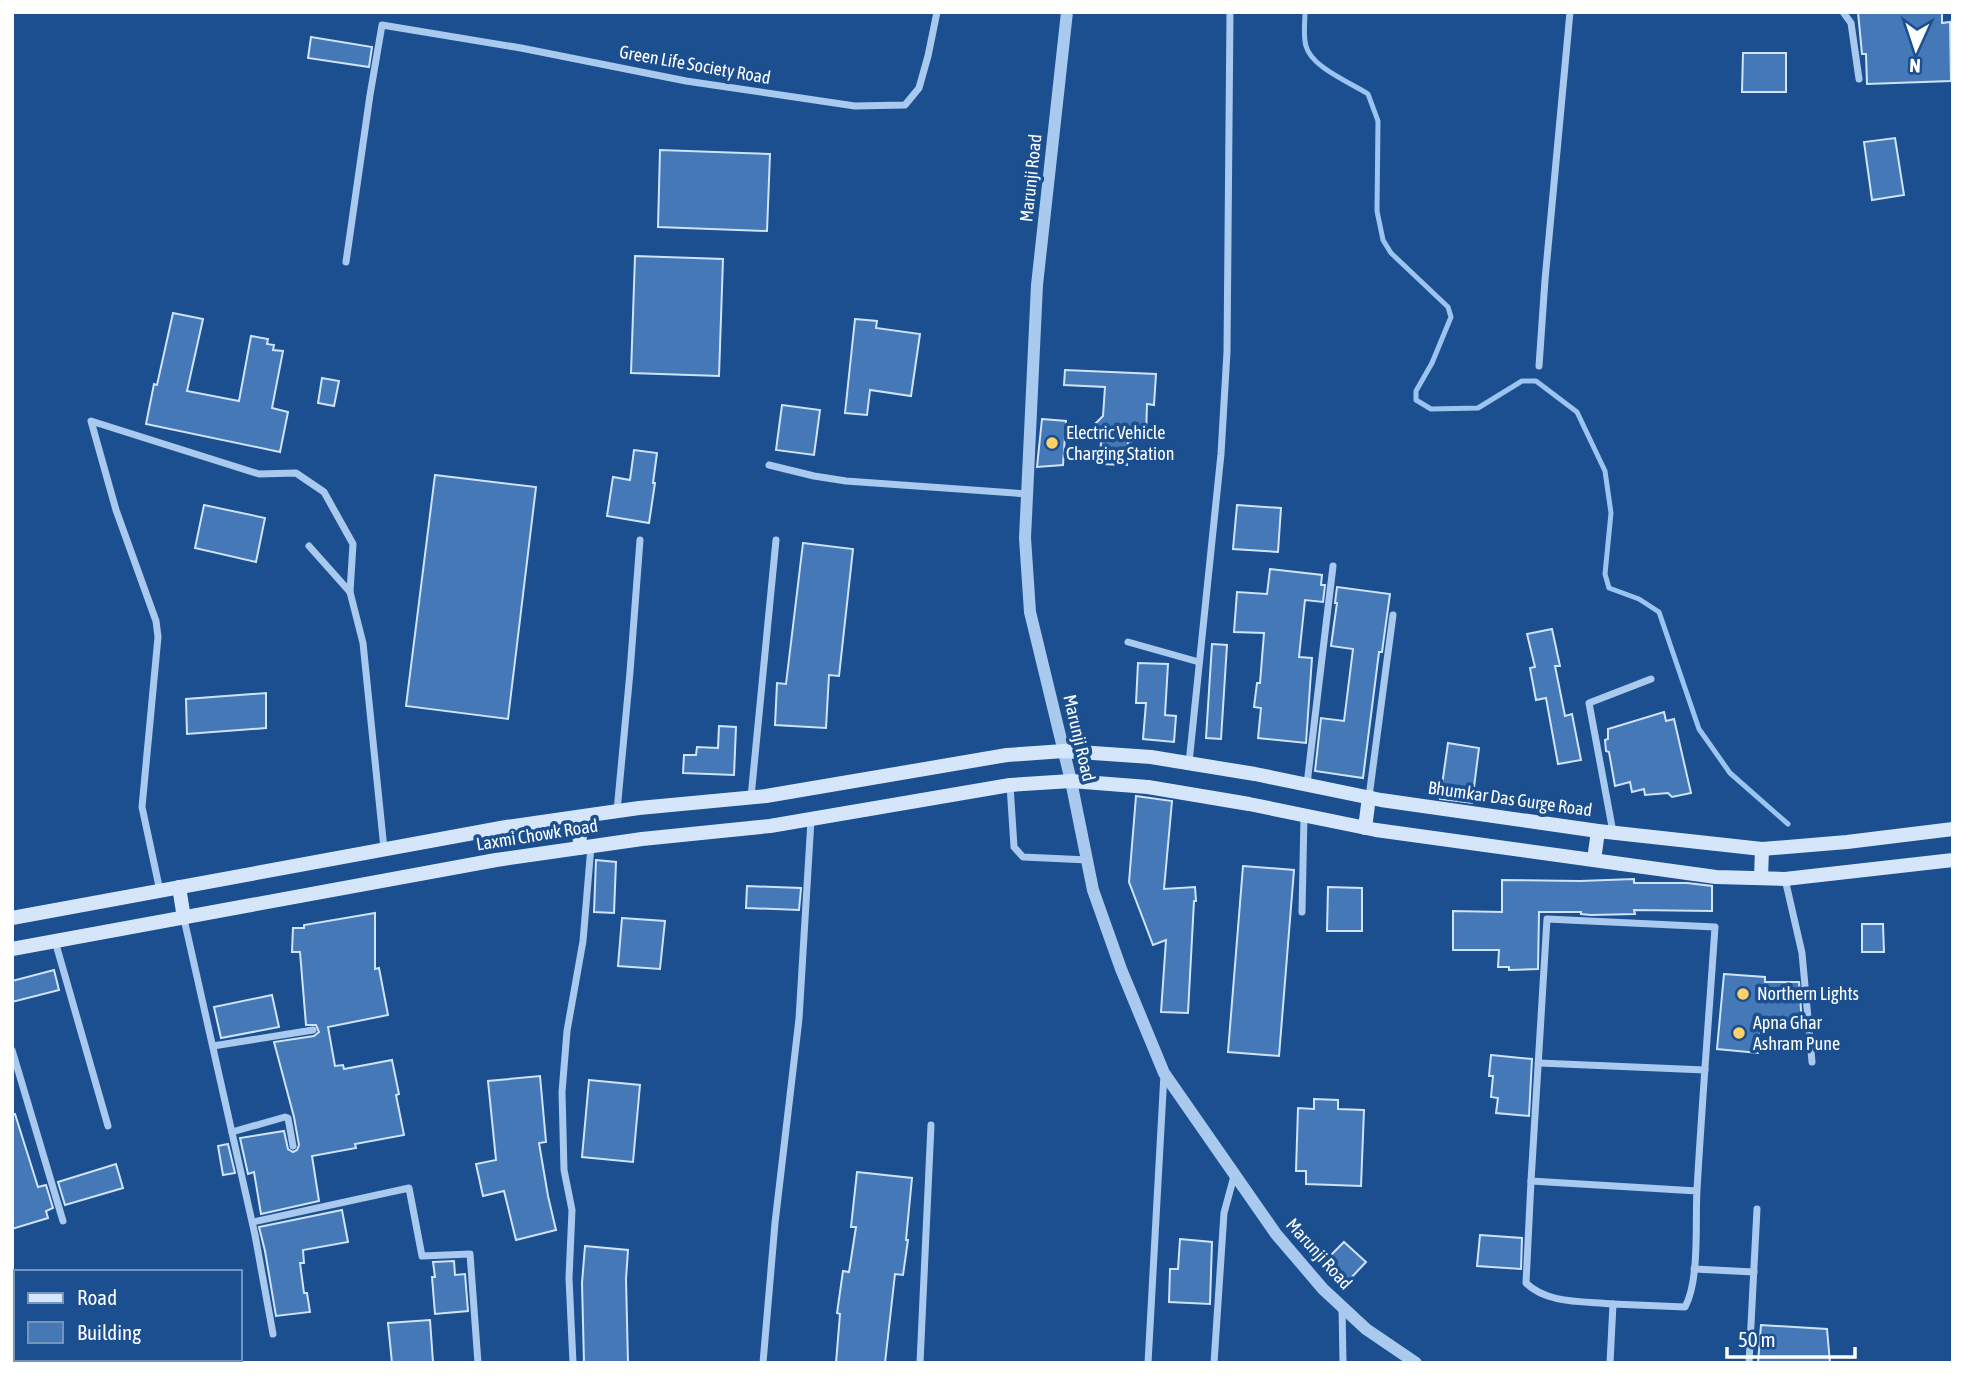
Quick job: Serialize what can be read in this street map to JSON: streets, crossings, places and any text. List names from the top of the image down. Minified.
{"streets":{"main road":["Bhumkar Das Gurge Road","Laxmi Chowk Road"],"street":["Green Life Society Road","Marunji Road"]},"crossings":[["Marunji Road","Bhumkar Das Gurge Road"],["Marunji Road","Laxmi Chowk Road"],["Bhumkar Das Gurge Road","Laxmi Chowk Road"]],"places":["Electric Vehicle Charging Station","Northern Lights","Apna Ghar Ashram Pune"],"legend":["Road","Building"],"scale_bar":"50 m","north":"bottom"}
